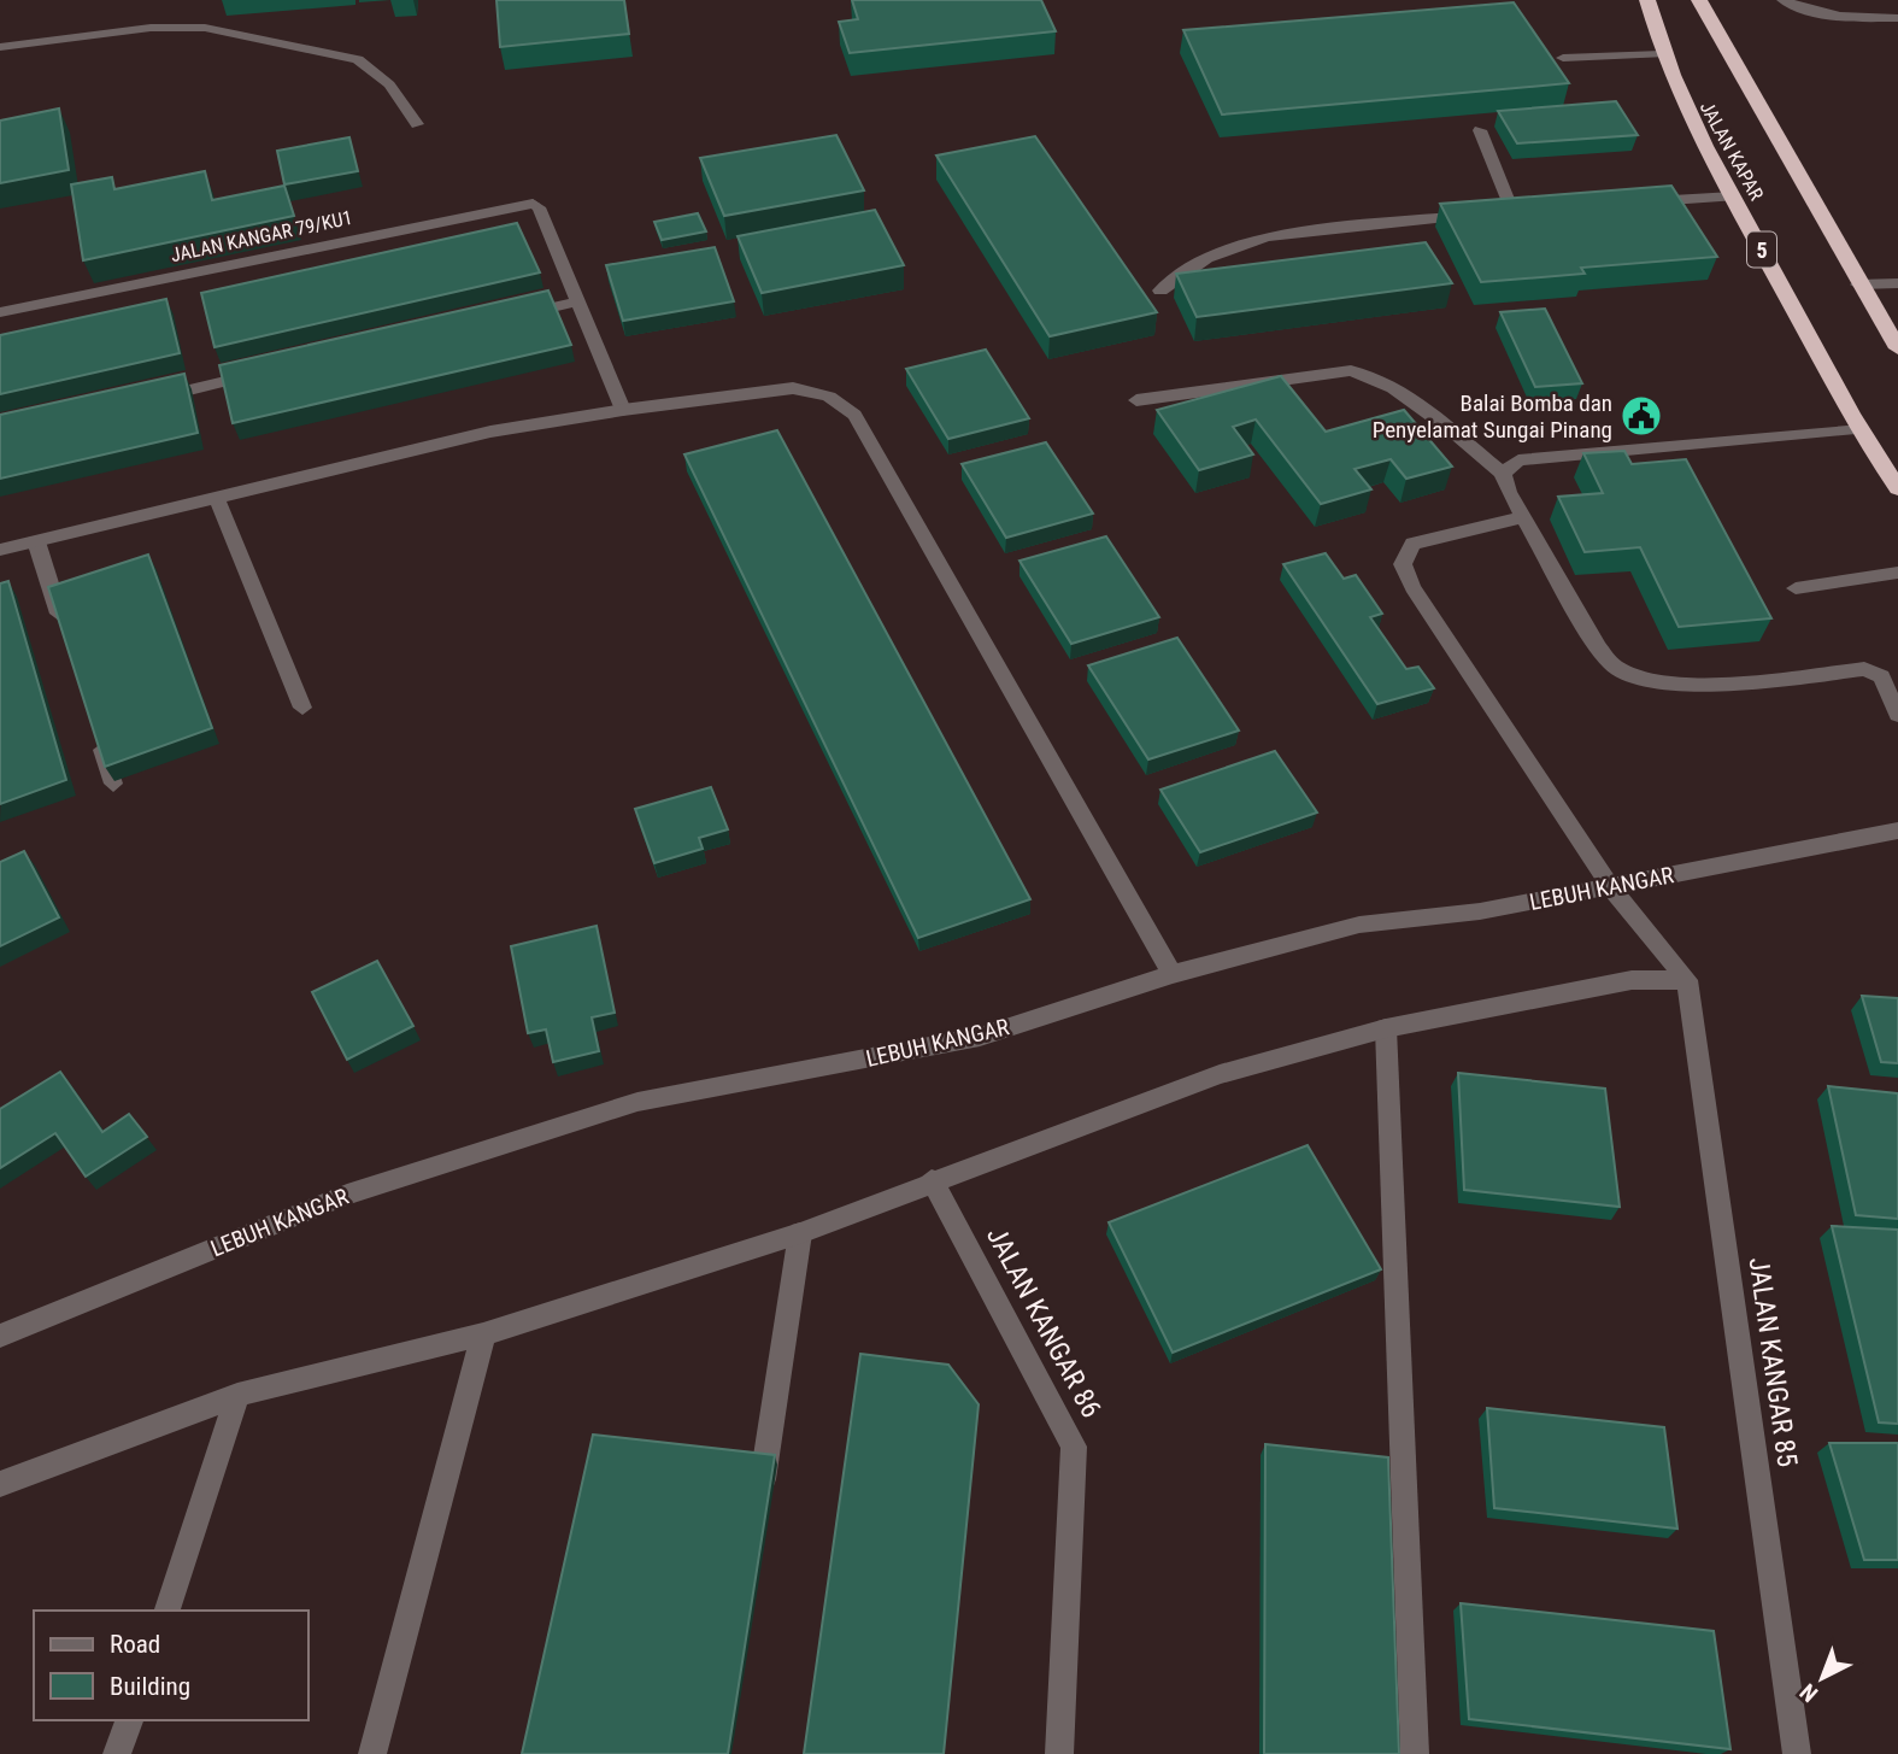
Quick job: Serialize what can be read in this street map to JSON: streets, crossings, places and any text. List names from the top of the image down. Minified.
{"streets":{"highway":["JALAN KAPAR","5"],"street":["JALAN KANGAR 79/KU1","LEBUH KANGAR","JALAN KANGAR 86","JALAN KANGAR 85"]},"places":{"public building":["Balai Bomba dan Penyelamat Sungai Pinang"]},"legend":["Road","Building"],"north":"bottom left"}
